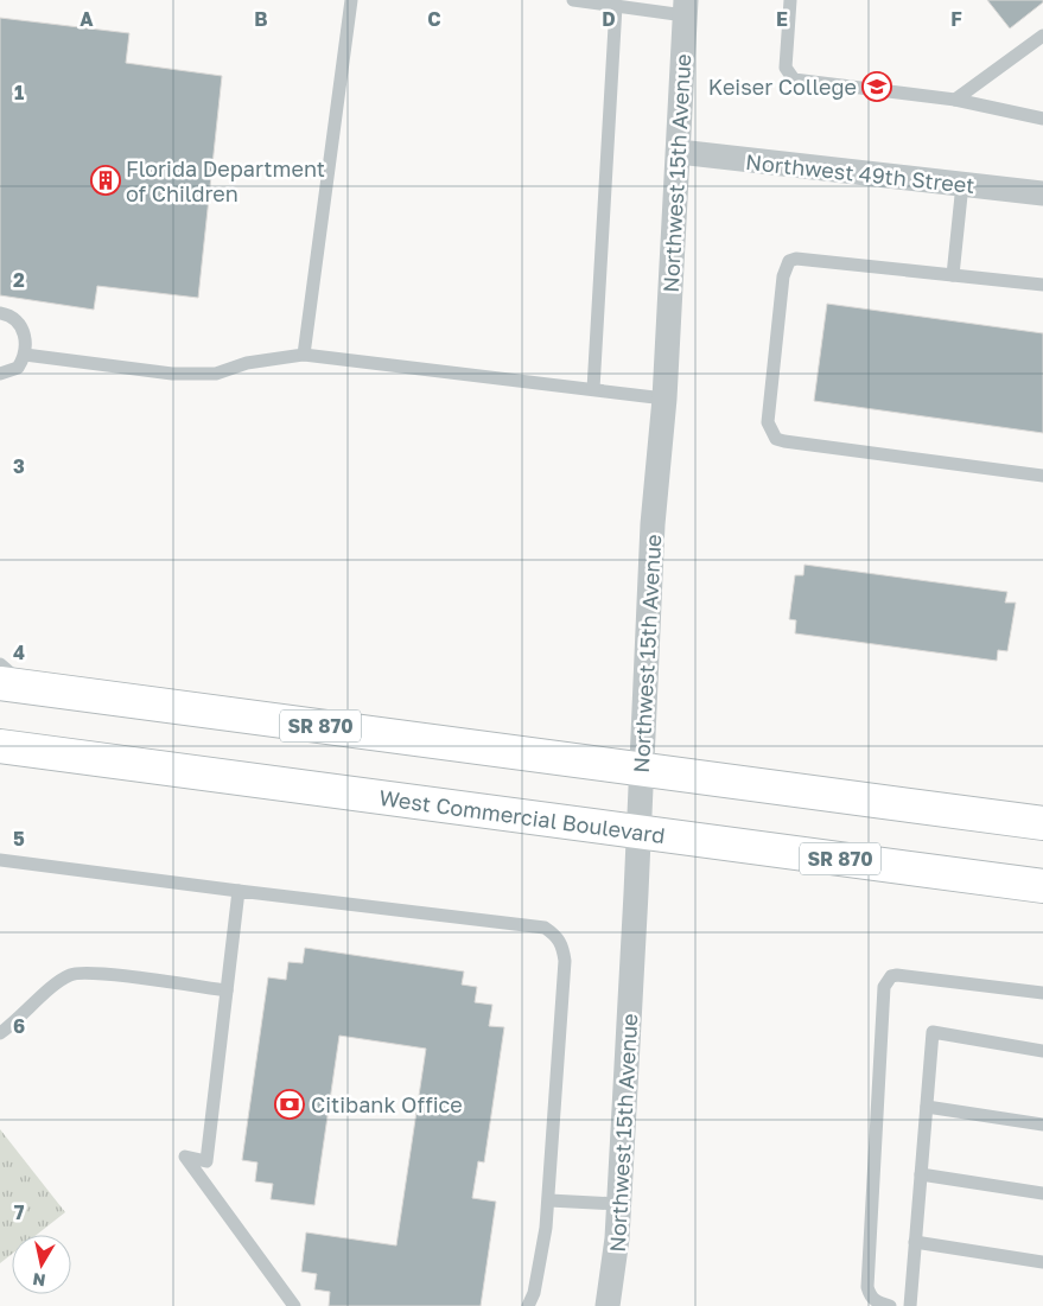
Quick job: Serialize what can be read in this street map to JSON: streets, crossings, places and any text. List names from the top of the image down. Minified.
{"streets":{"highway":["SR 870","West Commercial Boulevard"],"street":["Northwest 15th Avenue","Northwest 49th Street"]},"crossings":[["Northwest 15th Avenue","Northwest 49th Street"],["Northwest 15th Avenue","SR 870"],["Northwest 15th Avenue","West Commercial Boulevard"]],"places":{"school or university":["Keiser College"],"building":["Florida Department of Children"],"bank":["Citibank Office"]},"north":"bottom","grid":{"columns":["A","B","C","D","E","F"],"rows":["1","2","3","4","5","6","7"]}}
